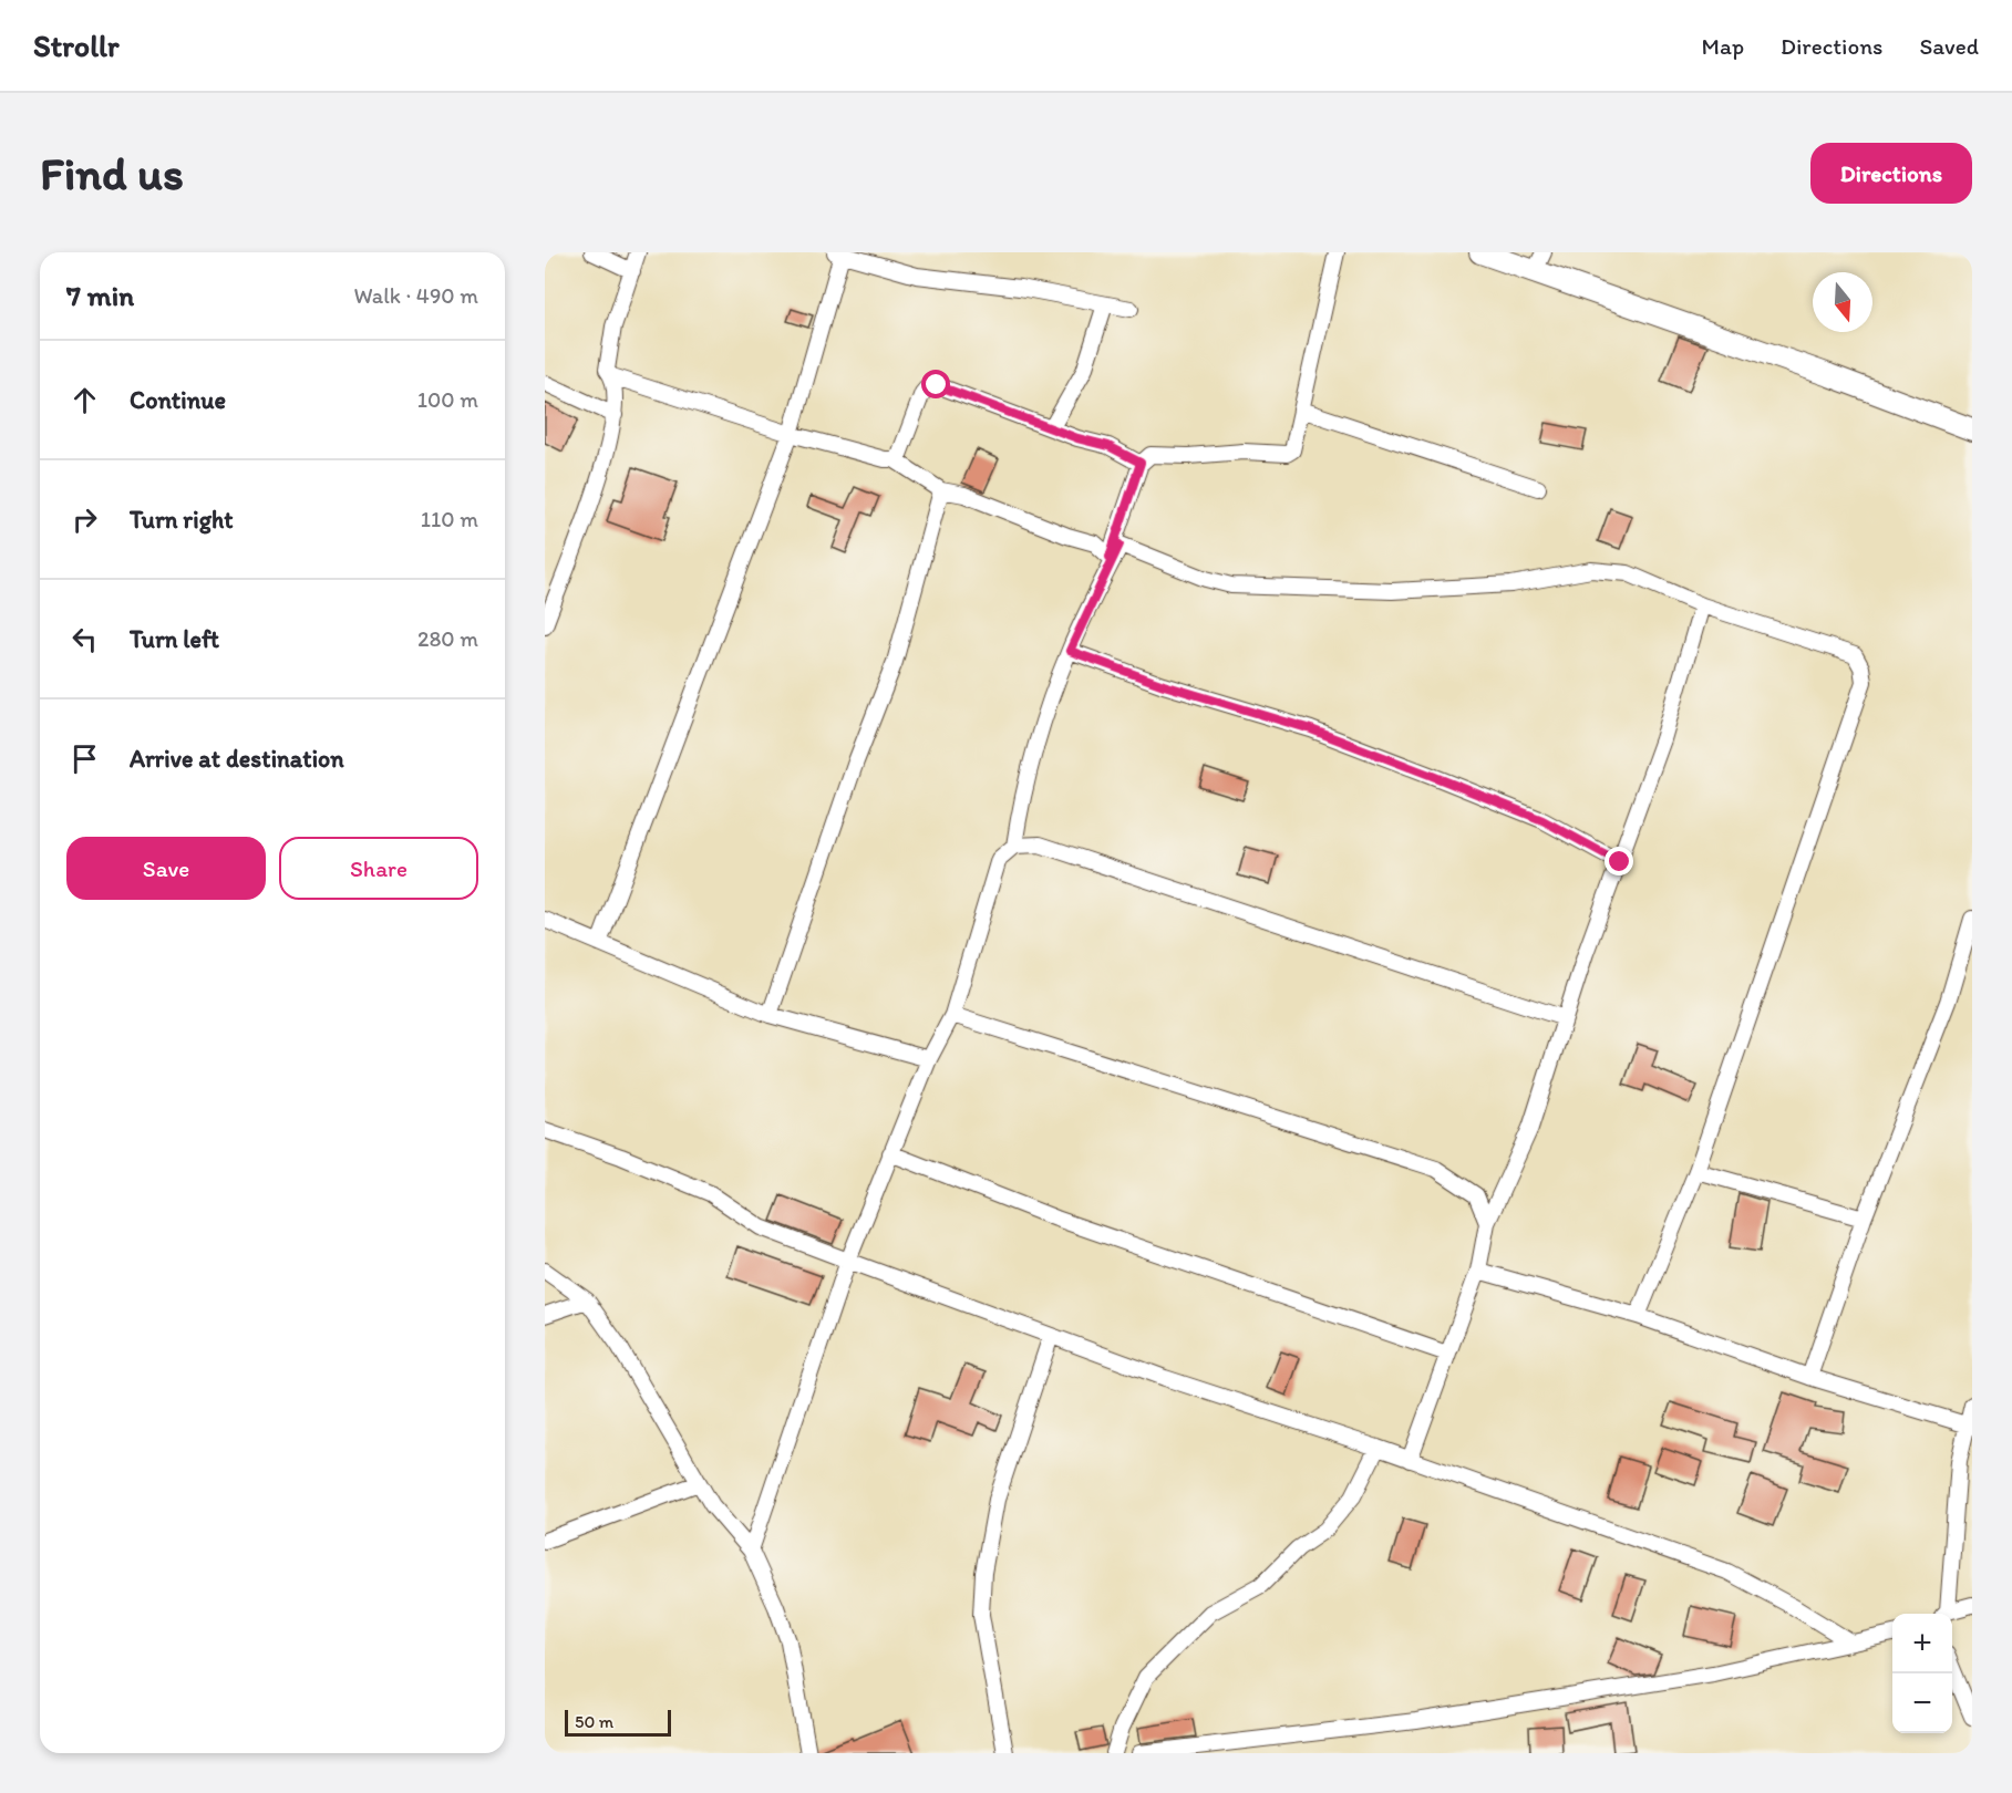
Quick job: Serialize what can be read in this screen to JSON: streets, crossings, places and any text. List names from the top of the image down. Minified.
{"scale_bar":"50 m","north":"bottom","page":{"header":"Strollr","nav":["Map","Directions","Saved"],"buttons":["Directions",["Save","Share"]],"title":"Find us","heading":["7 min","Walk · 490 m"],"list":[["Continue","100 m"],["Turn right","110 m"],["Turn left","280 m"],"Arrive at destination"],"map_buttons":["+","−"],"scale":"50 m"}}
